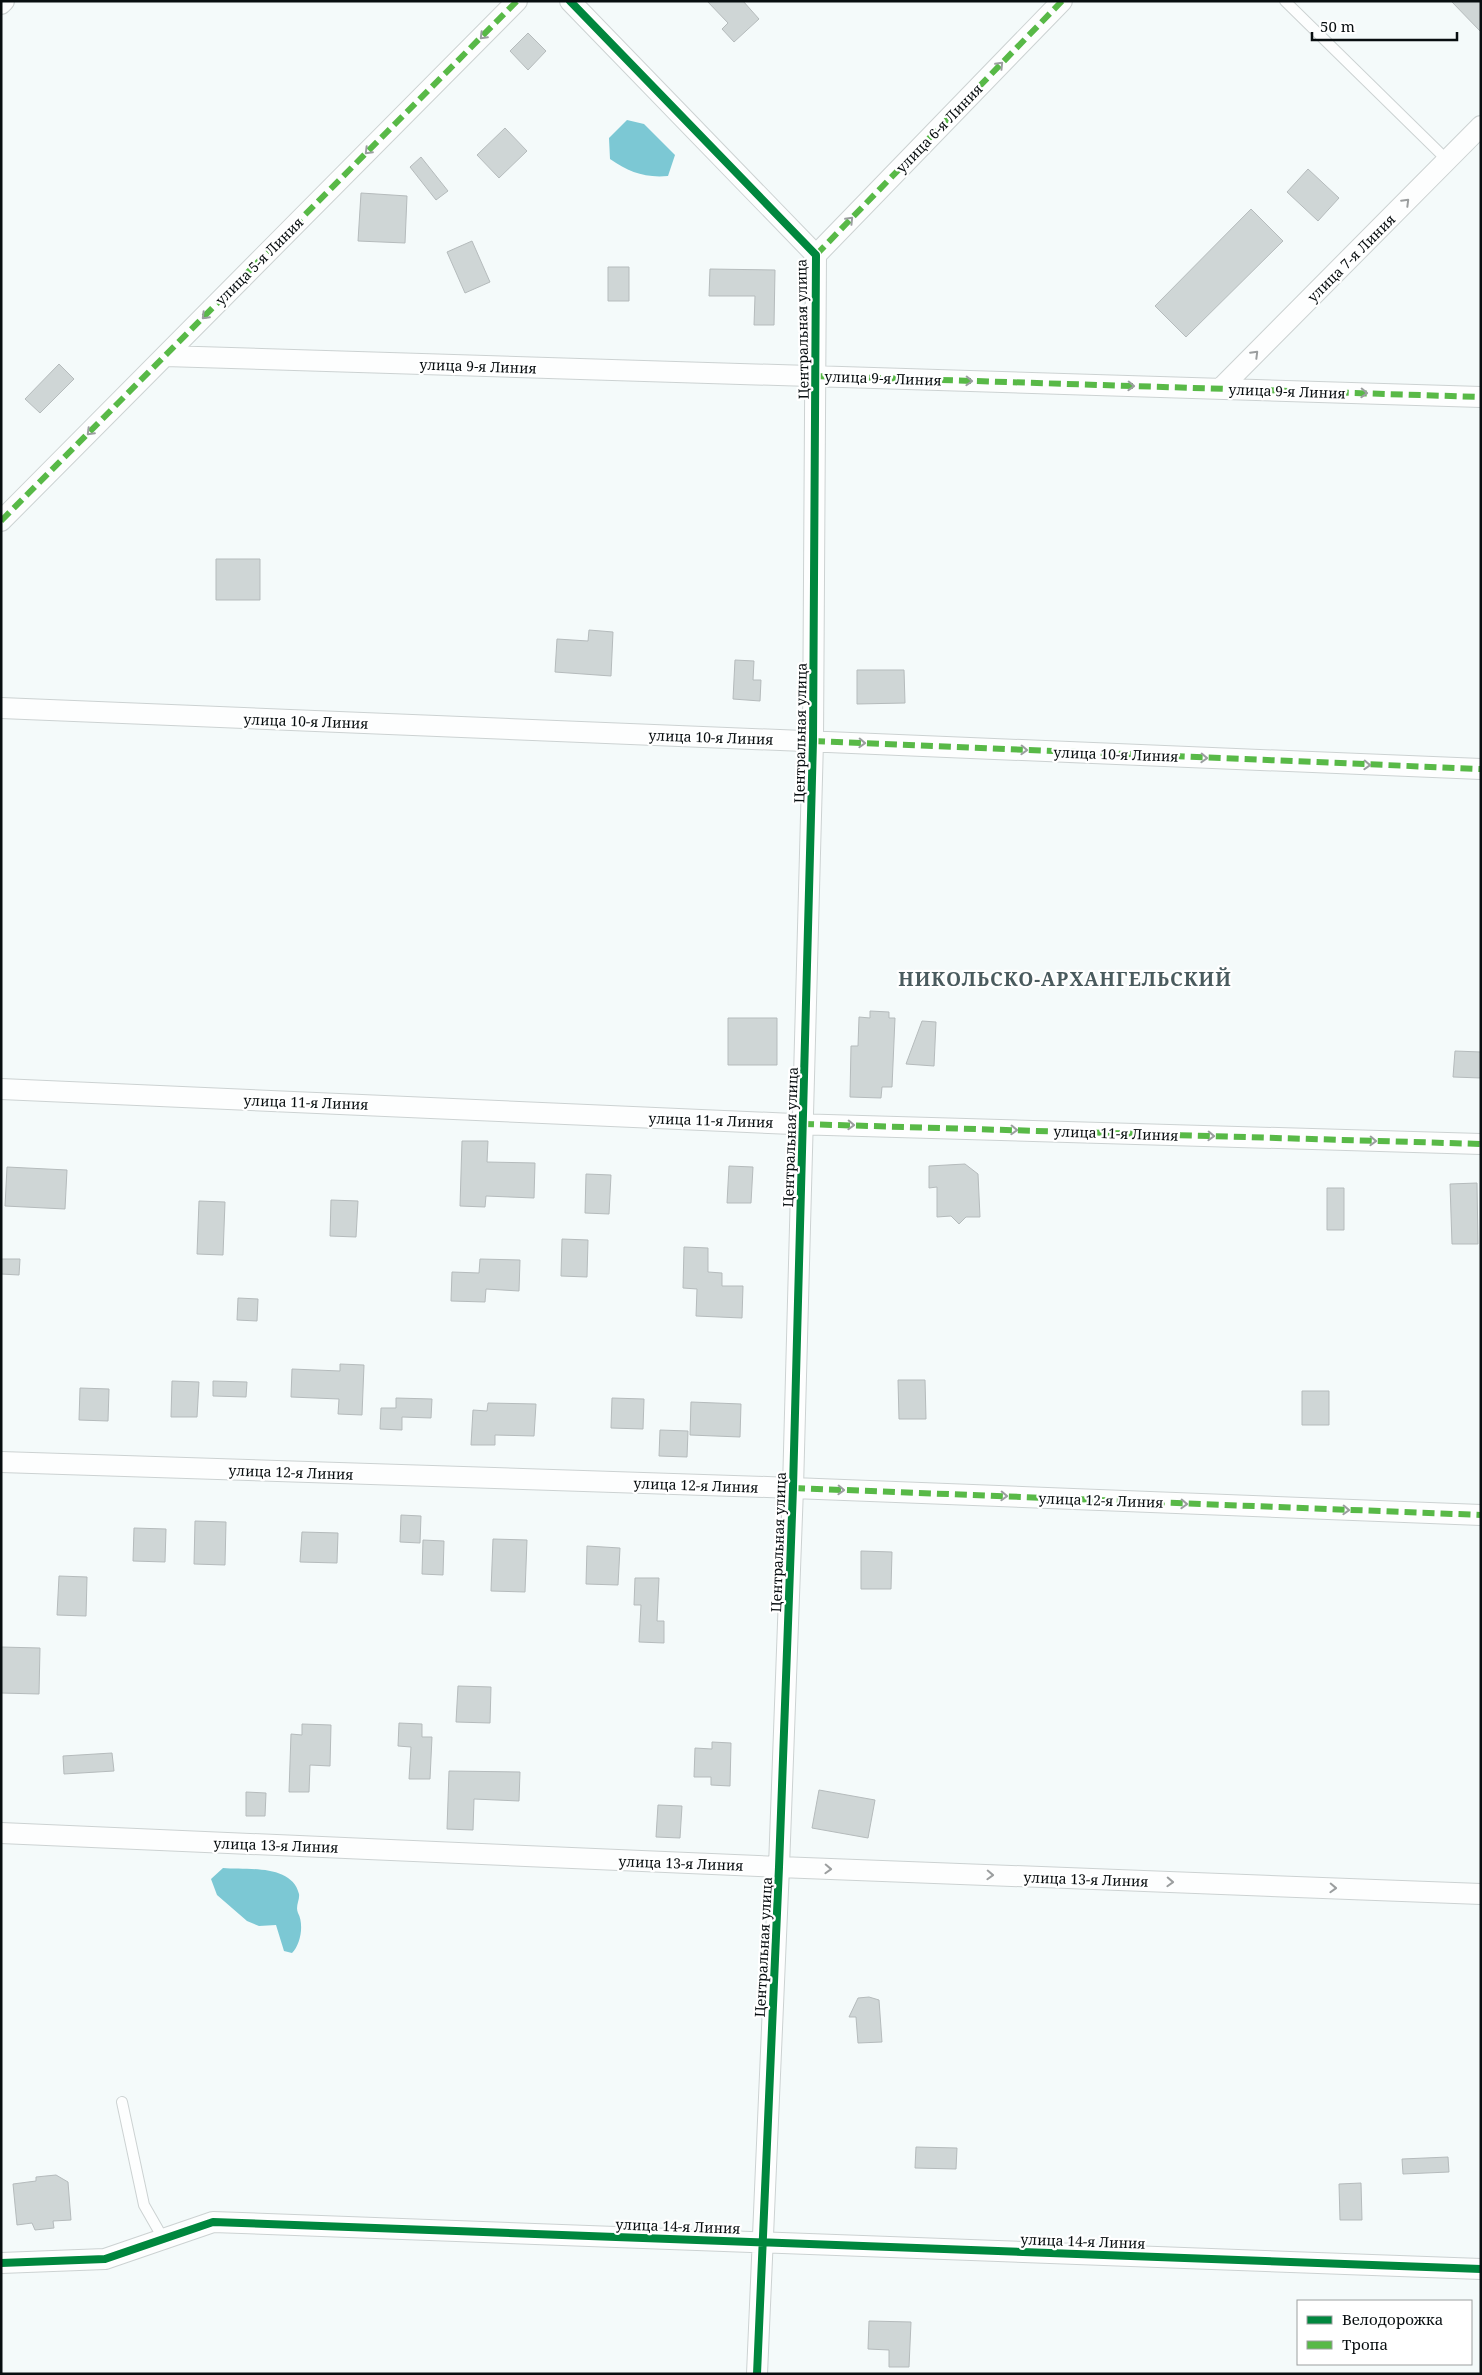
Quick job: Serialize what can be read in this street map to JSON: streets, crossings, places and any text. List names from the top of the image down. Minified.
{"streets":{"street":["улица 6-я Линия","улица 7-я Линия","улица 5-я Линия","Центральная улица","улица 9-я Линия","улица 10-я Линия","улица 11-я Линия","улица 12-я Линия","улица 13-я Линия","улица 14-я Линия"]},"crossings":[["улица 6-я Линия","Центральная улица"],["улица 7-я Линия","улица 9-я Линия"],["улица 5-я Линия","улица 9-я Линия"],["Центральная улица","улица 9-я Линия"],["Центральная улица","улица 10-я Линия"],["Центральная улица","улица 11-я Линия"],["Центральная улица","улица 12-я Линия"],["Центральная улица","улица 13-я Линия"],["Центральная улица","улица 14-я Линия"]],"one_way":["улица 6-я Линия","улица 7-я Линия","улица 5-я Линия","улица 9-я Линия","улица 10-я Линия","улица 11-я Линия","улица 12-я Линия","улица 13-я Линия"],"districts":["НИКОЛЬСКО-АРХАНГЕЛЬСКИЙ"],"legend":["Велодорожка","Тропа"],"scale_bar":"50 m"}
